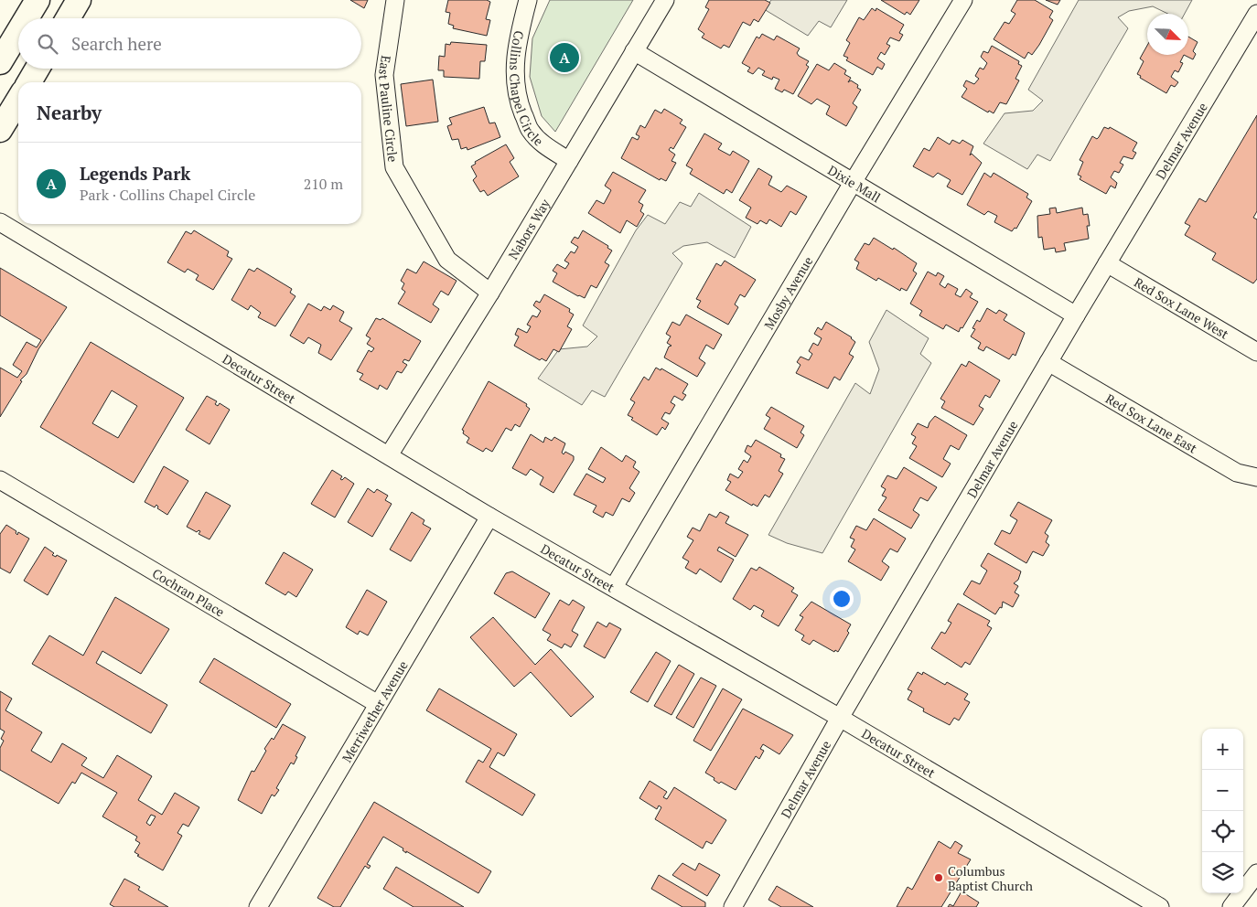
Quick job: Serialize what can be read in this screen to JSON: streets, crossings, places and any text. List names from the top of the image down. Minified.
{"streets":{"street":["Collins Chapel Circle","East Pauline Circle","Delmar Avenue","Dixie Mall","Nabors Way","Mosby Avenue","Red Sox Lane West","Decatur Street","Red Sox Lane East","Cochran Place","Merriwether Avenue"]},"crossings":[["Collins Chapel Circle","Nabors Way"],["East Pauline Circle","Nabors Way"],["Delmar Avenue","Dixie Mall"],["Delmar Avenue","Red Sox Lane West"],["Delmar Avenue","Decatur Street"],["Delmar Avenue","Red Sox Lane East"],["Dixie Mall","Nabors Way"],["Dixie Mall","Mosby Avenue"],["Nabors Way","Decatur Street"],["Mosby Avenue","Decatur Street"],["Decatur Street","Merriwether Avenue"],["Cochran Place","Merriwether Avenue"]],"places":["Columbus Baptist Church"],"north":"bottom right","page":{"search":"Search here","pins":"A","heading":"Nearby","list":[{"mark":"A","name":"Legends Park","note":"Park · Collins Chapel Circle","value":"210 m"}],"map_buttons":["+","−"]}}
